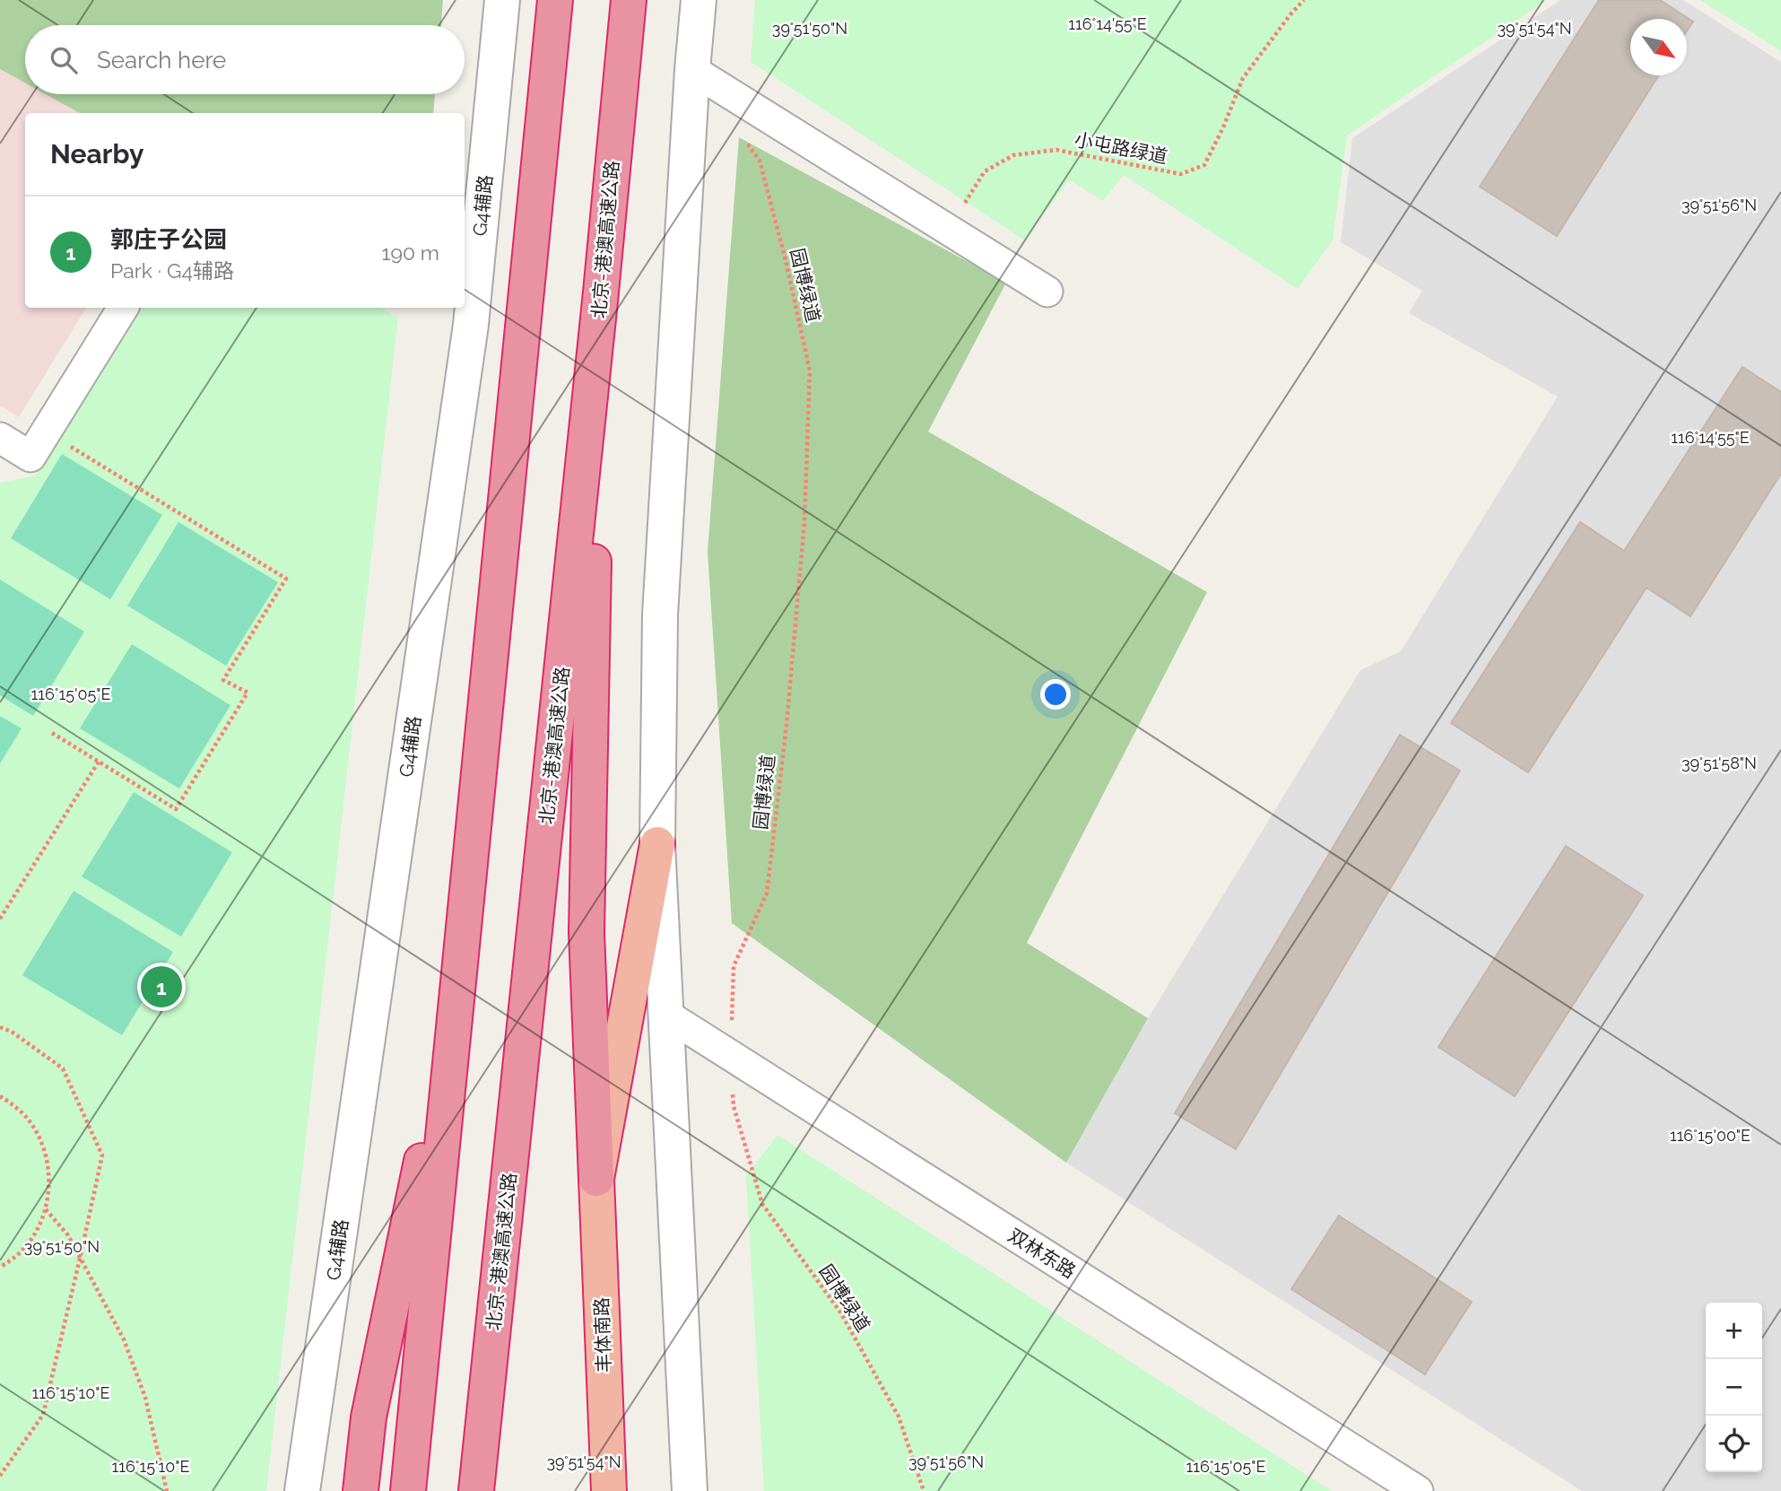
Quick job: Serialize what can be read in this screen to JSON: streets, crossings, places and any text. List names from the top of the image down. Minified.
{"streets":{"highway":["北京-港澳高速公路","丰体南路"],"street":["G4辅路","双林东路"],"path":["小屯路绿道","园博绿道"]},"crossings":[["园博绿道","双林东路"]],"north":"bottom right","page":{"search":"Search here","heading":"Nearby","list":[{"mark":"1","name":"郭庄子公园","note":"Park · G4辅路","value":"190 m"}],"pins":"1","map_buttons":["+","−"]},"coordinates":["116°14'55\"E","39°51'50\"N","39°51'54\"N","39°51'56\"N","116°15'05\"E","39°51'58\"N","116°15'00\"E","116°15'10\"E"]}
